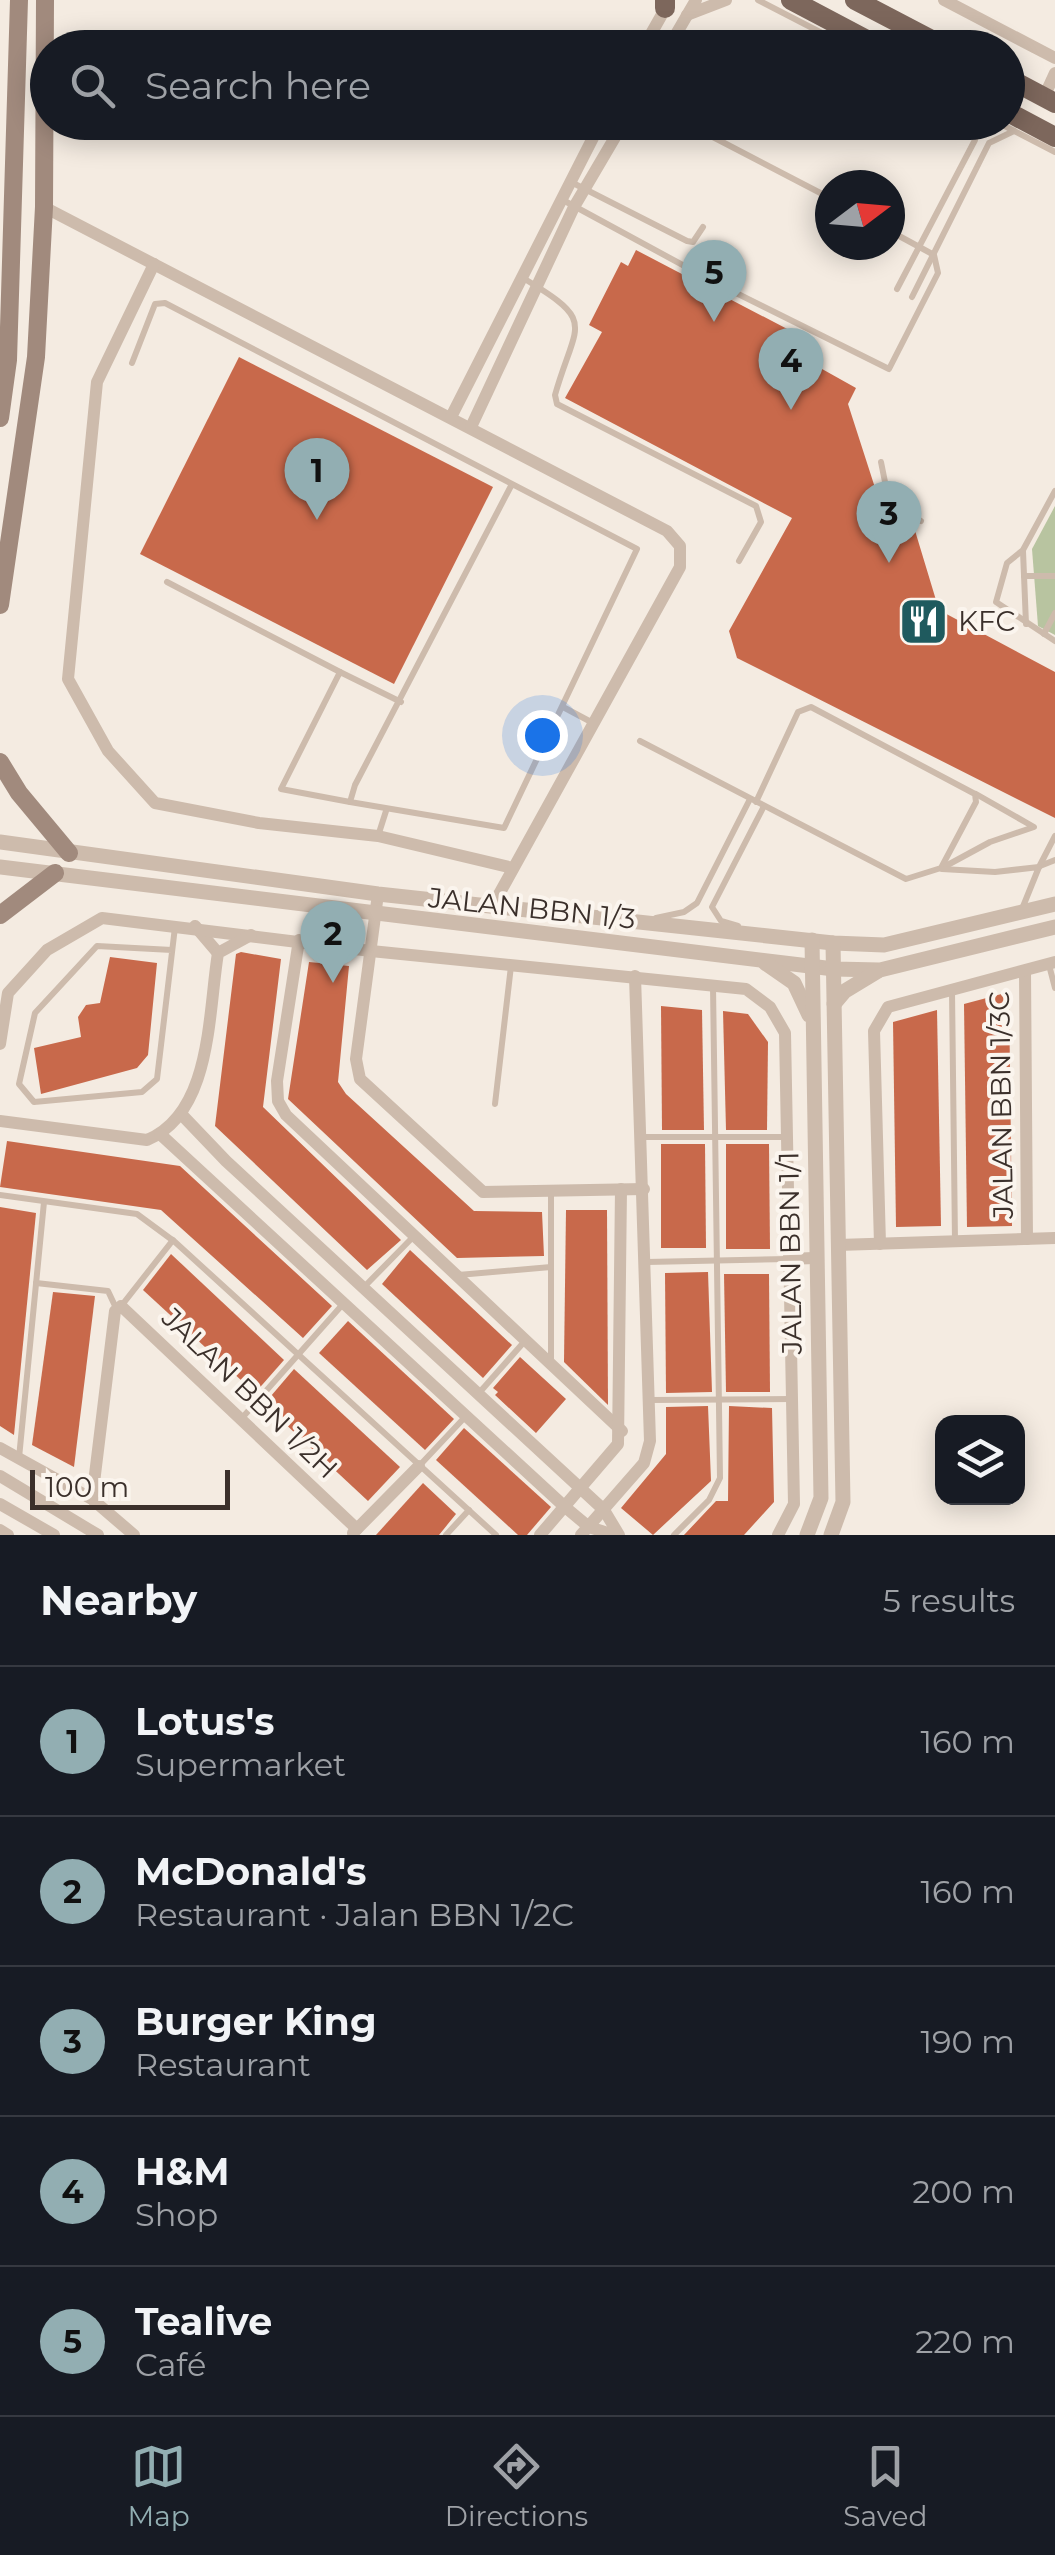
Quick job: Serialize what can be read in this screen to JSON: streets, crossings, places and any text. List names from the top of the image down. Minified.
{"streets":{"street":["JALAN BBN 1/3","JALAN BBN 1/3C","JALAN BBN 1/1","JALAN BBN 1/2H"]},"crossings":[["JALAN BBN 1/3","JALAN BBN 1/1"]],"places":{"restaurant":["KFC"]},"scale_bar":"100 m","north":"right","page":{"search":"Search here","pins":["5","4","1","3","2"],"scale":"100 m","heading":["Nearby","5 results"],"list":[{"mark":"1","name":"Lotus's","note":"Supermarket","value":"160 m"},{"mark":"2","name":"McDonald's","note":"Restaurant · Jalan BBN 1/2C","value":"160 m"},{"mark":"3","name":"Burger King","note":"Restaurant","value":"190 m"},{"mark":"4","name":"H&M","note":"Shop","value":"200 m"},{"mark":"5","name":"Tealive","note":"Café","value":"220 m"}],"nav":["Map","Directions","Saved"]}}
